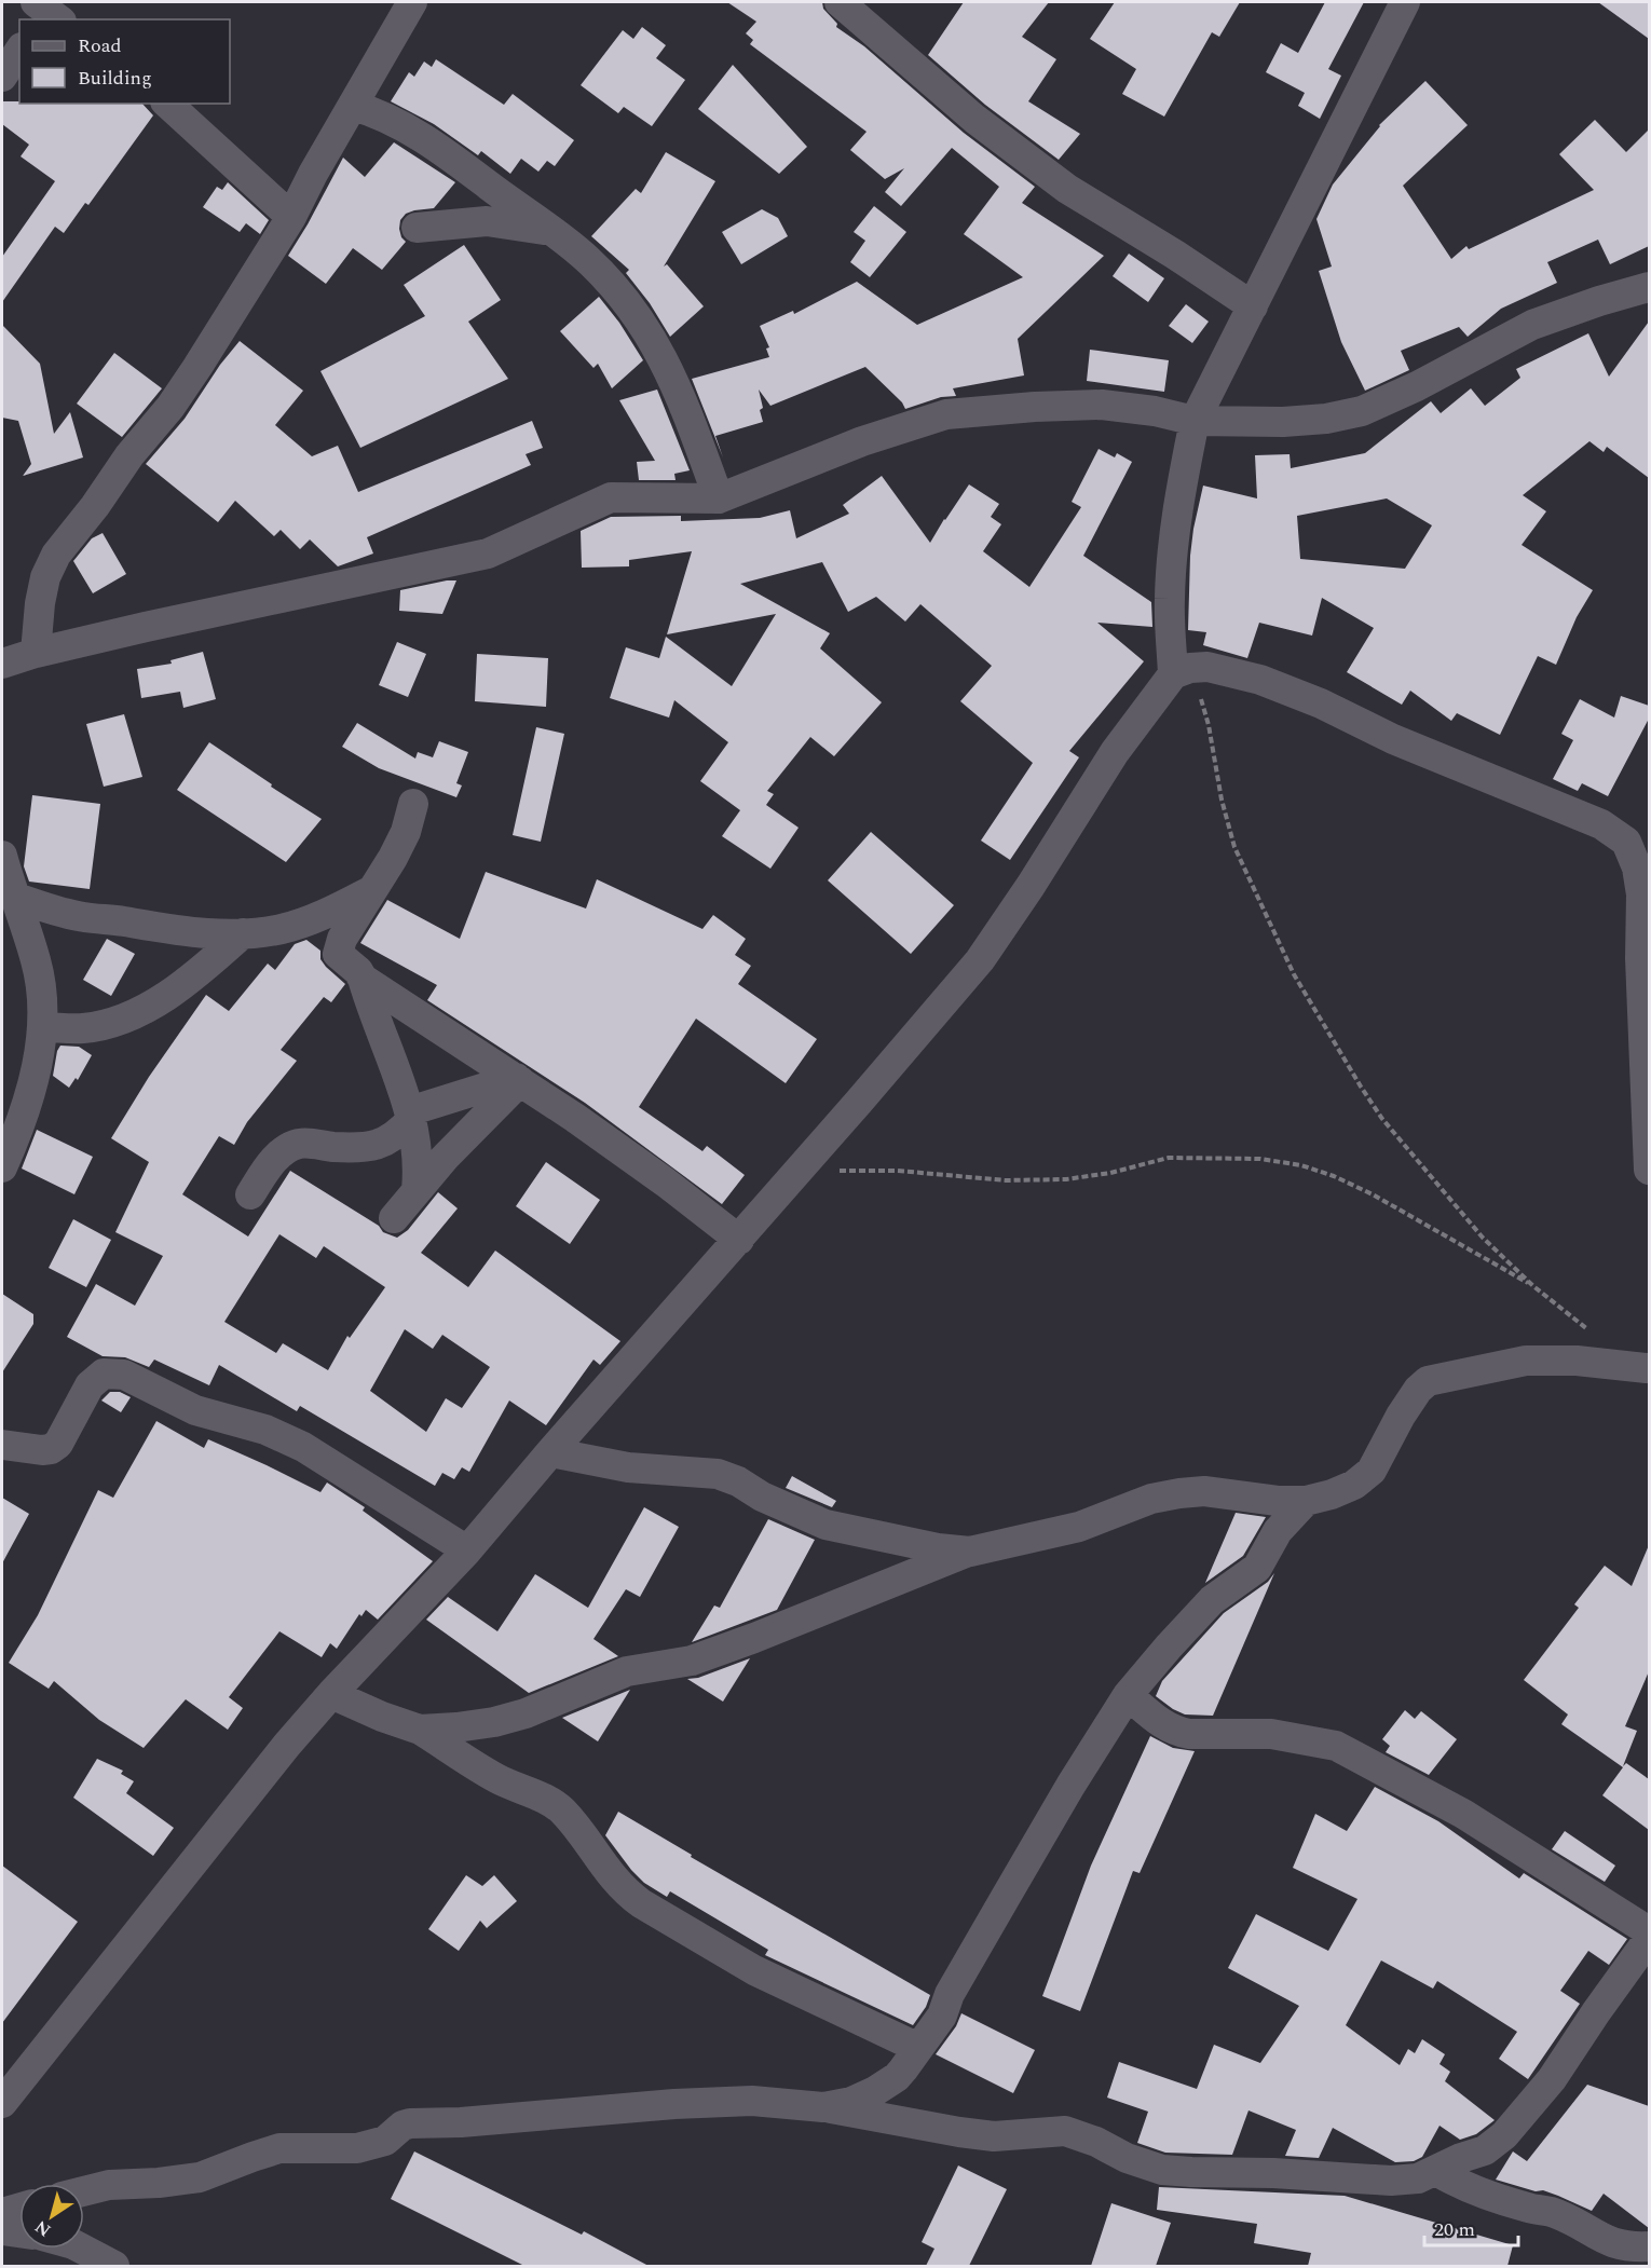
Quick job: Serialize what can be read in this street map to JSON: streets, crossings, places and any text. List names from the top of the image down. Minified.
{"legend":["Road","Building"],"scale_bar":"20 m","north":"bottom left"}
